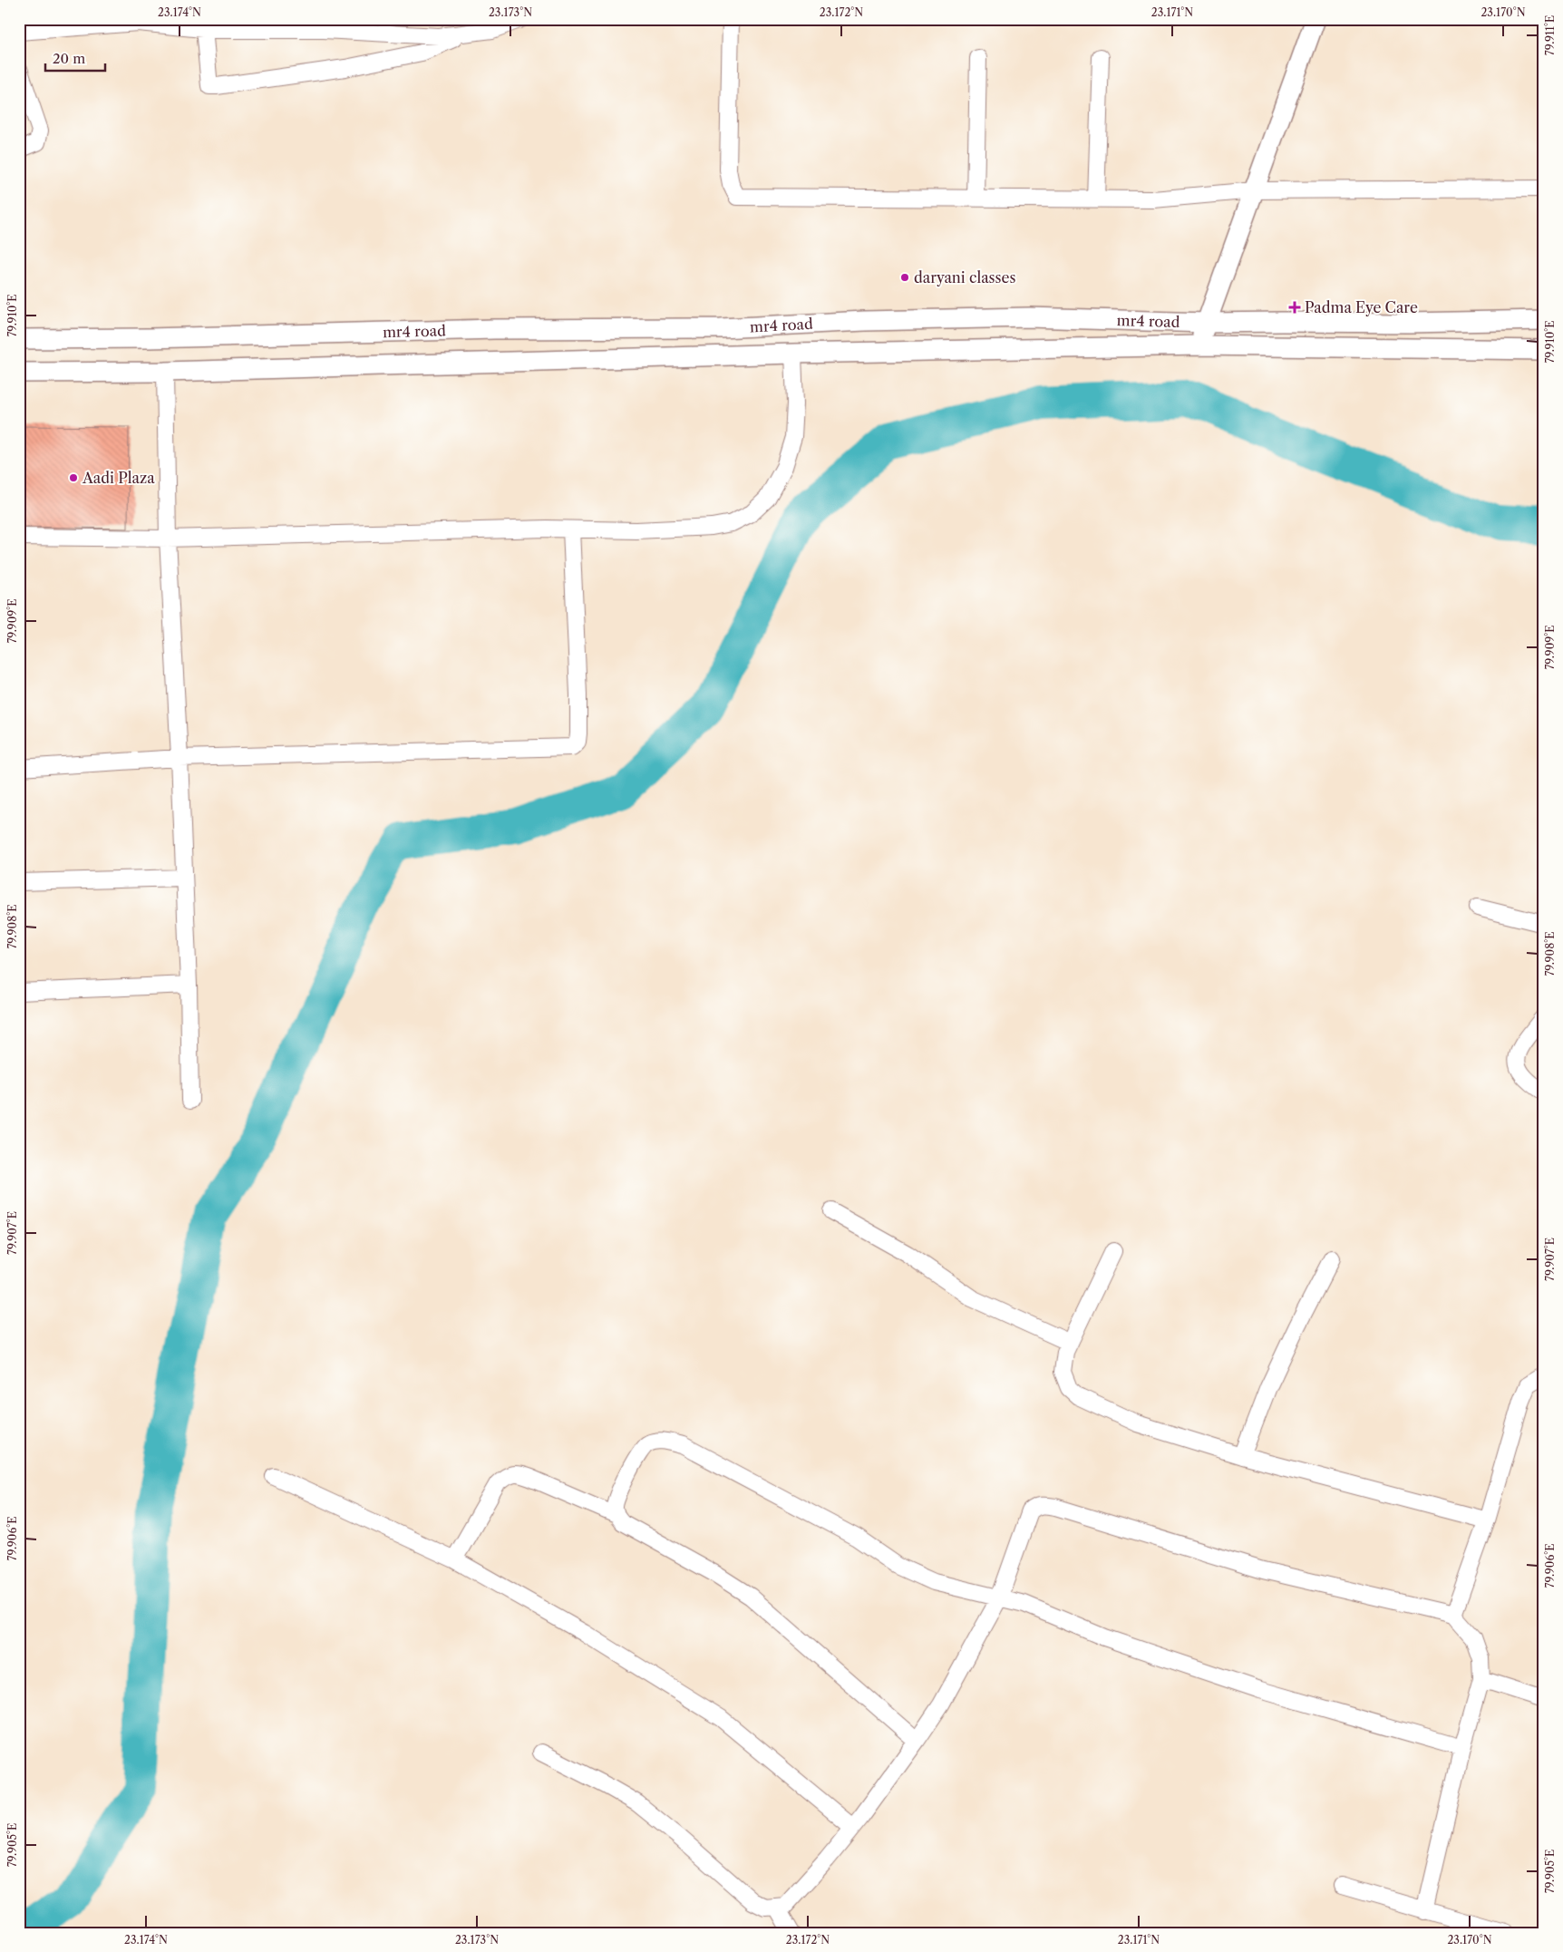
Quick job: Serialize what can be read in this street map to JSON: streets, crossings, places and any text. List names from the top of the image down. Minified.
{"streets":{"street":["mr4 road"]},"places":{"other":["daryani classes","Aadi Plaza"],"health":["Padma Eye Care"]},"scale_bar":"20 m","coordinates":["23.174°N","23.173°N","23.172°N","23.171°N","23.170°N","79.911°E","79.910°E","79.909°E","79.908°E","79.907°E","79.906°E","79.905°E"]}
